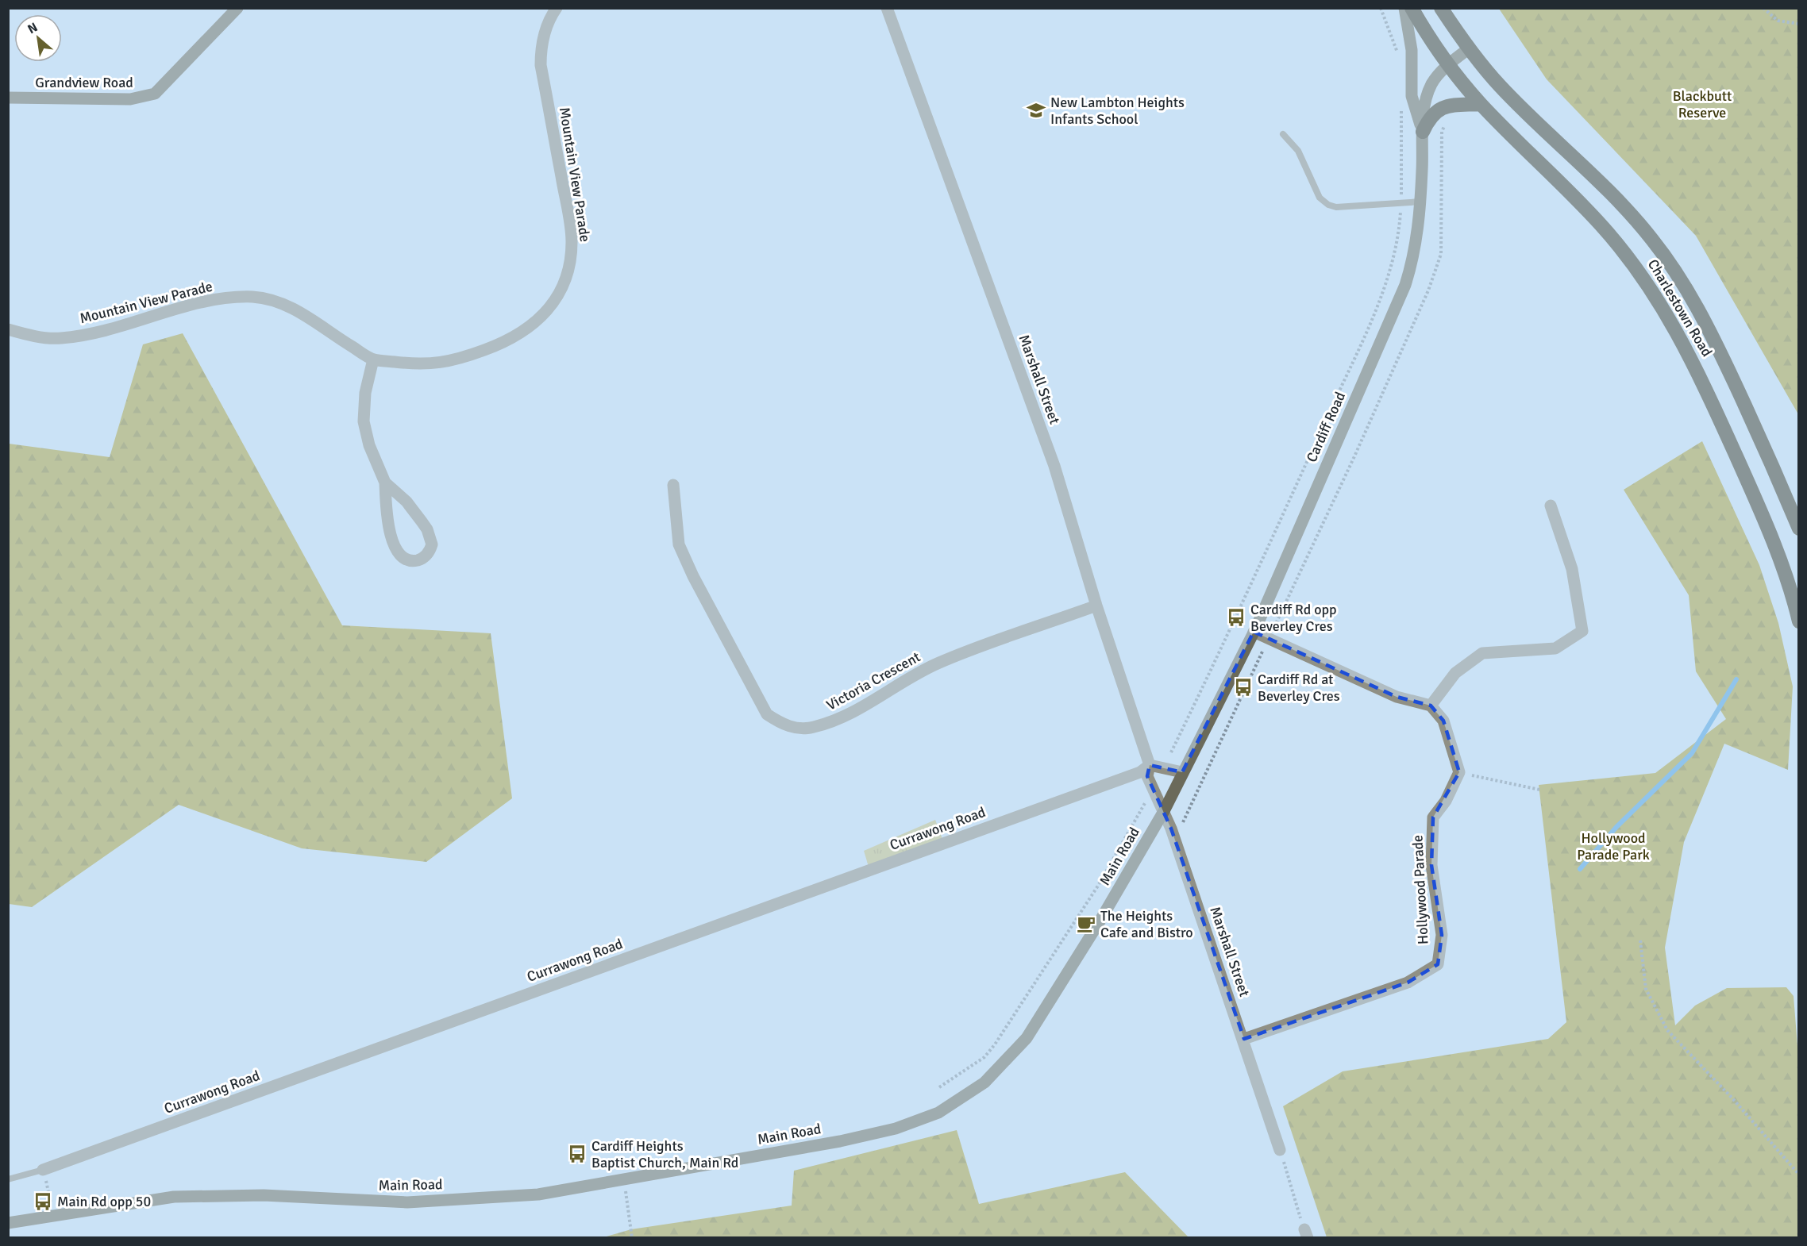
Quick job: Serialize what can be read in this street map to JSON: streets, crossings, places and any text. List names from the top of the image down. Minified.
{"streets":{"highway":["Charlestown Road"],"main road":["Grandview Road","Cardiff Road","Main Road"],"street":["Mountain View Parade","Marshall Street","Victoria Crescent","Currawong Road","Hollywood Parade"]},"crossings":[["Charlestown Road","Cardiff Road"],["Marshall Street","Cardiff Road"],["Marshall Street","Victoria Crescent"],["Marshall Street","Currawong Road"],["Marshall Street","Main Road"],["Marshall Street","Hollywood Parade"],["Cardiff Road","Main Road"]],"parks":["Blackbutt Reserve","Hollywood Parade Park"],"places":{"school or university":["New Lambton Heights Infants School"],"bus stop":["Cardiff Rd opp Beverley Cres","Cardiff Rd at Beverley Cres","Cardiff Heights Baptist Church, Main Rd","Main Rd opp 50"],"cafe":["The Heights Cafe and Bistro"]},"north":"top left"}
